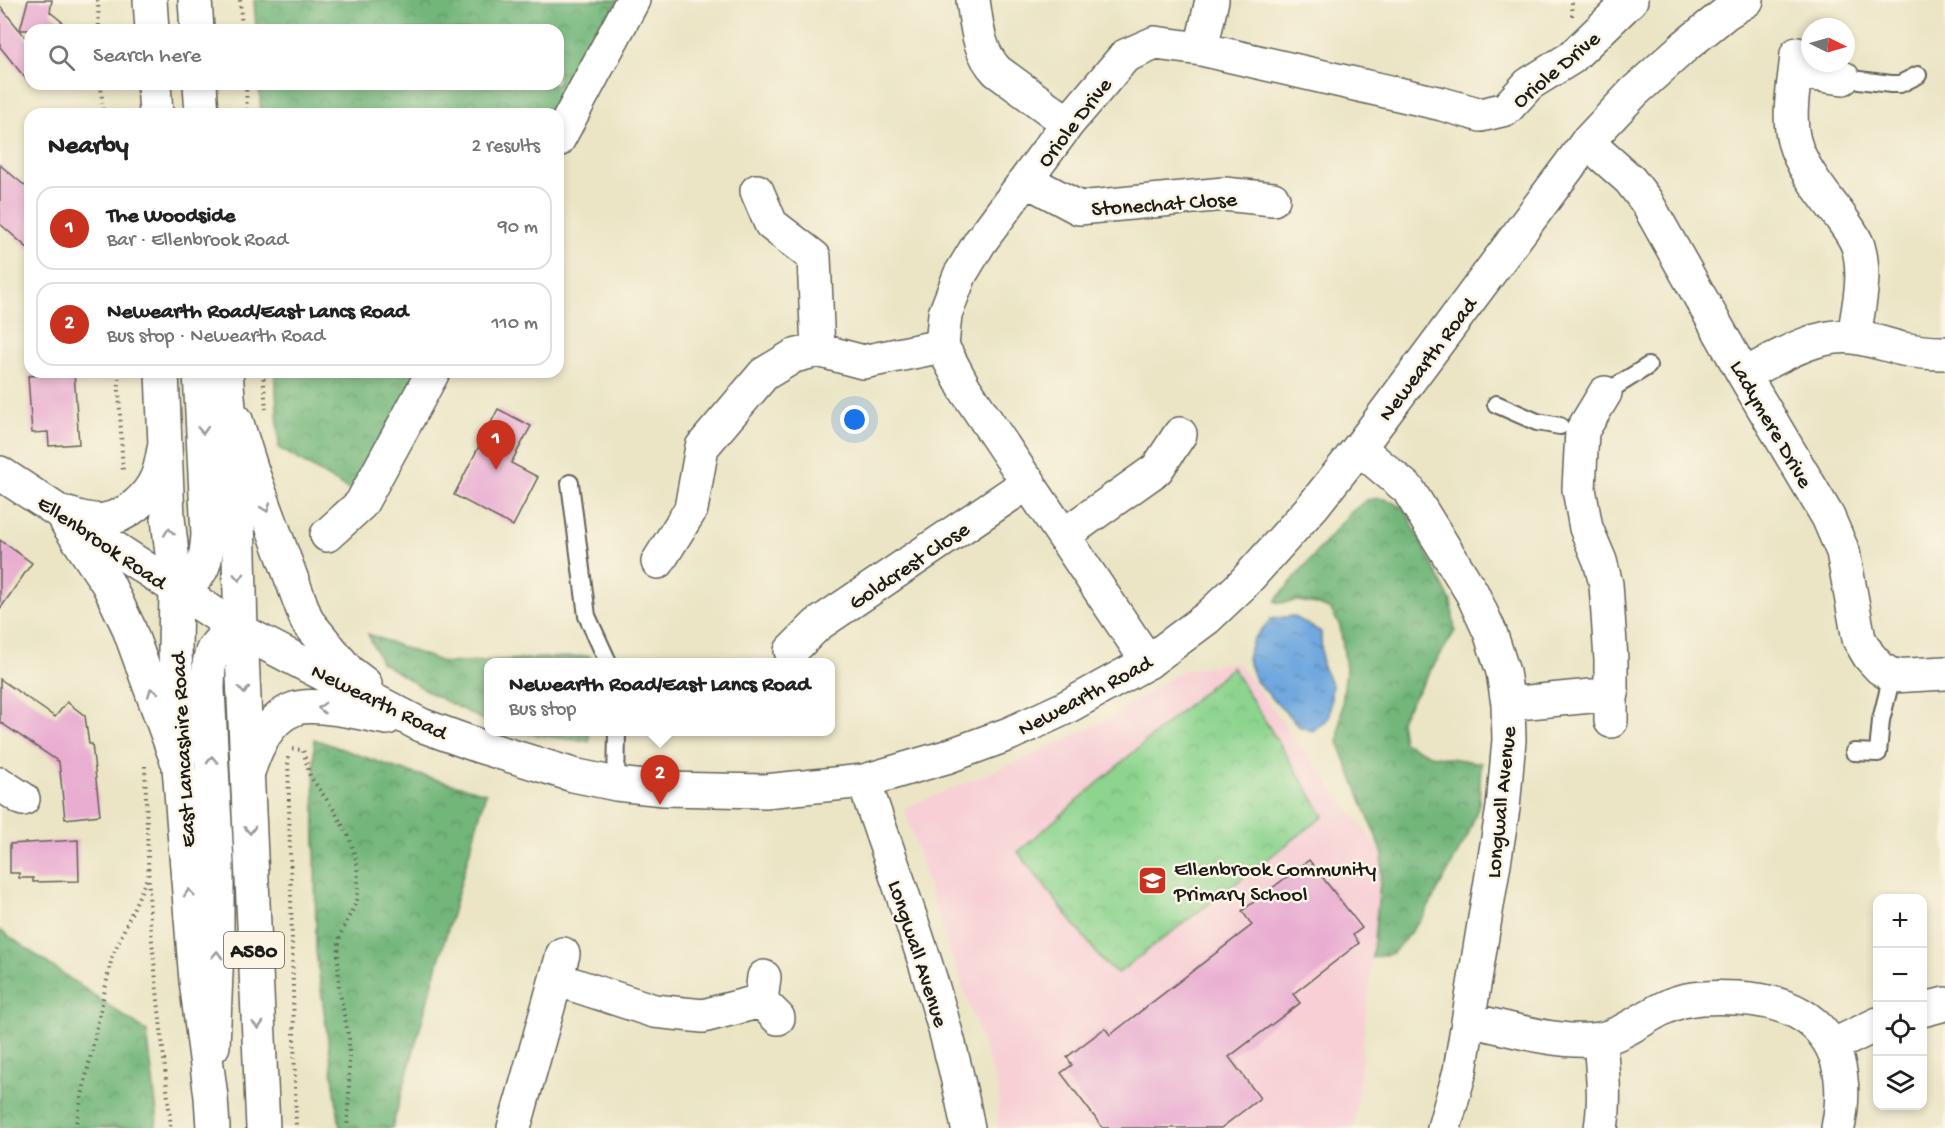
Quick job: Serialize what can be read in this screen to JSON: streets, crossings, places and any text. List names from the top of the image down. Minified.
{"streets":{"main road":["Oriole Drive","Stonechat Close","Newearth Road","Ladymere Drive","Ellenbrook Road","Goldcrest Close","East Lancashire Road","Longwall Avenue","A580"]},"crossings":[["Oriole Drive","Stonechat Close"],["Newearth Road","Ladymere Drive"],["Newearth Road","Ellenbrook Road"],["Newearth Road","East Lancashire Road"],["Newearth Road","Longwall Avenue"],["Newearth Road","A580"],["Ellenbrook Road","East Lancashire Road"]],"places":{"school or university":["Ellenbrook Community Primary School"]},"north":"right","page":{"search":"Search here","heading":["Nearby","2 results"],"list":[{"mark":"1","name":"The Woodside","note":"Bar · Ellenbrook Road","value":"90 m"},{"mark":"2","name":"Newearth Road/East Lancs Road","note":"Bus stop · Newearth Road","value":"110 m"}],"pins":["1","2"],"popup":["Newearth Road/East Lancs Road","Bus stop"],"map_buttons":["+","−"]}}
